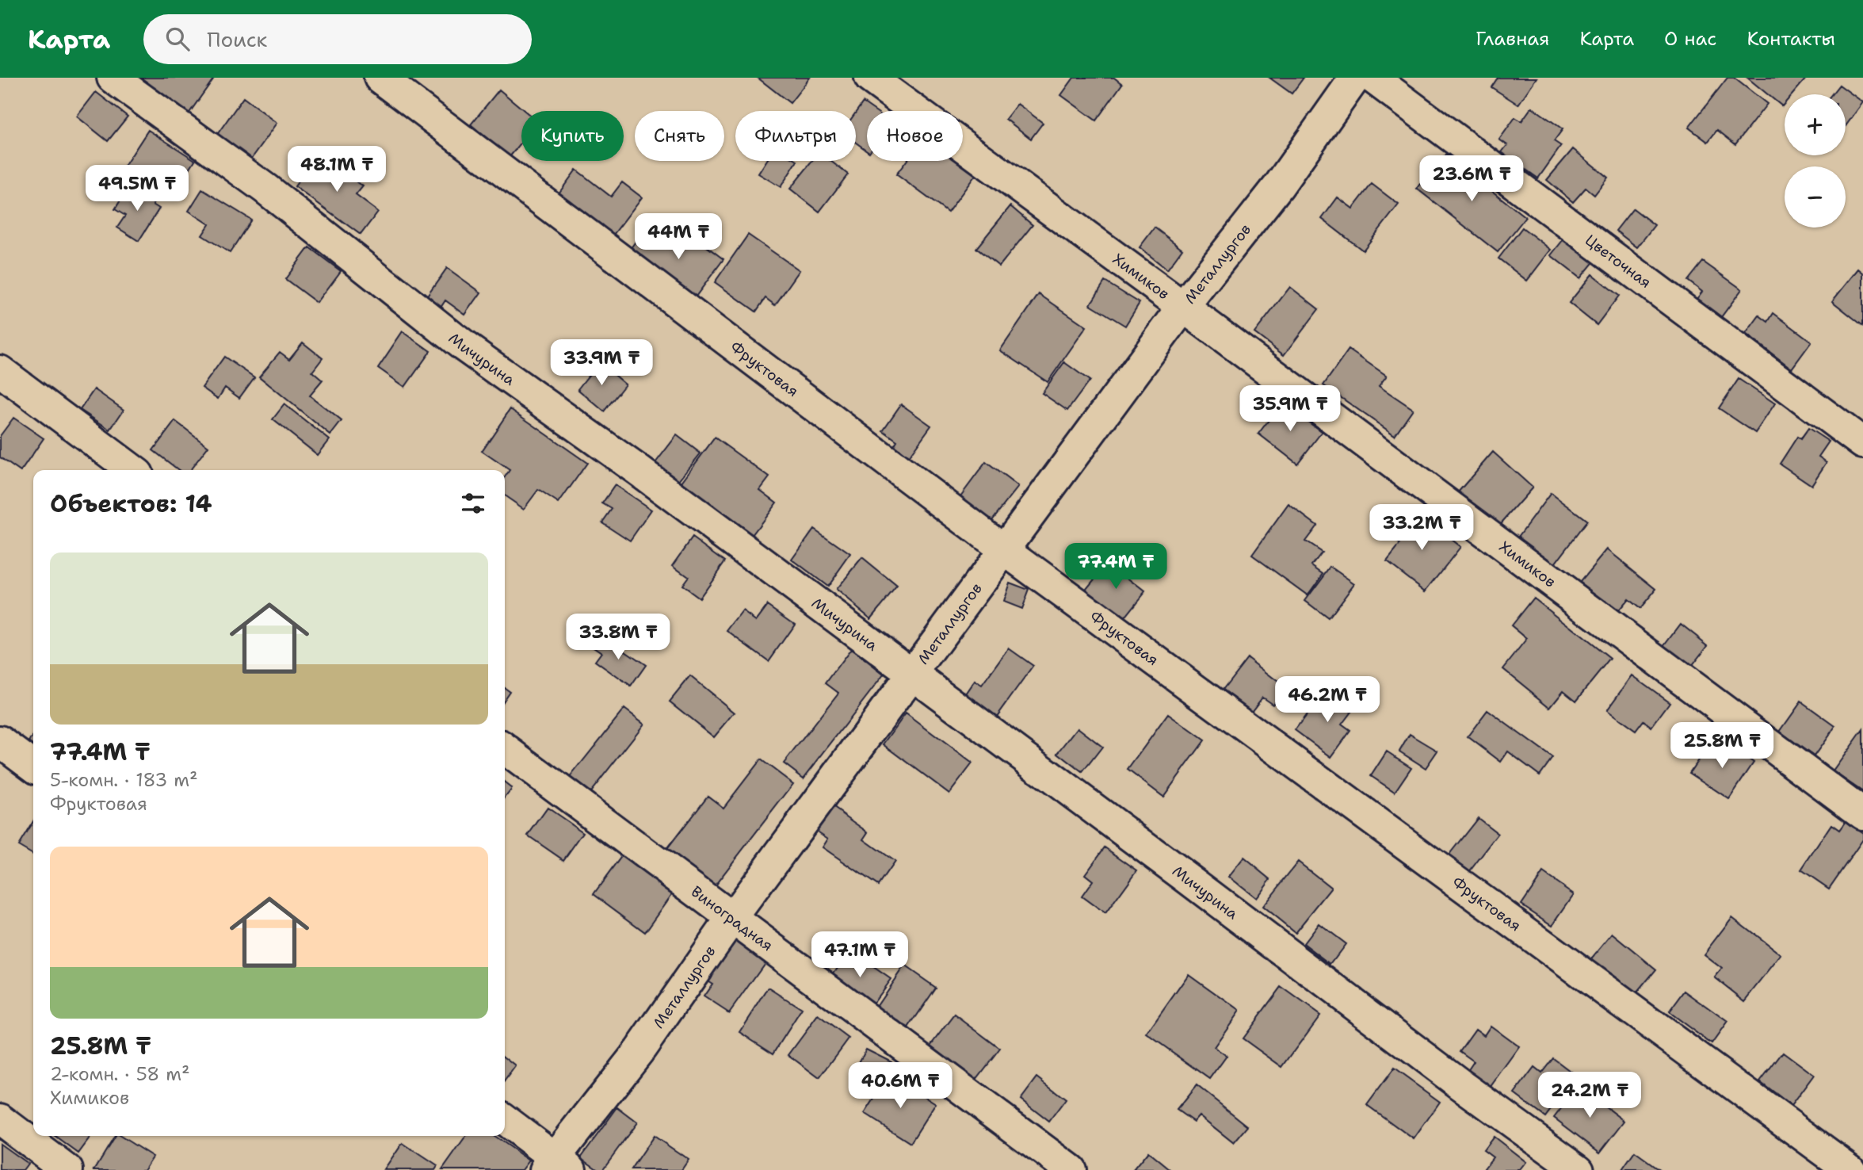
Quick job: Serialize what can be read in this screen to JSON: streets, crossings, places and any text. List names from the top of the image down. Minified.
{"streets":{"street":["Цветочная","Металлургов","Химиков","Мичурина","Фруктовая","Виноградная"]},"crossings":[["Металлургов","Химиков"],["Металлургов","Мичурина"],["Металлургов","Фруктовая"],["Металлургов","Виноградная"]],"page":{"header":"Карта","search":"Поиск","nav":["Главная","Карта","О нас","Контакты"],"map_buttons":["+","−"],"chip":["Купить","Снять","Фильтры","Новое"],"price":["48.1M ₸","23.6M ₸","49.5M ₸","44M ₸","33.9M ₸","35.9M ₸","33.2M ₸","77.4M ₸","33.8M ₸","46.2M ₸","25.8M ₸","47.1M ₸","40.6M ₸","24.2M ₸"],"heading":"Объектов: 14","list":[{"name":"77.4M ₸","note":"5-комн. · 183 m² · Фруктовая"},{"name":"25.8M ₸","note":"2-комн. · 58 m² · Химиков"}]}}
